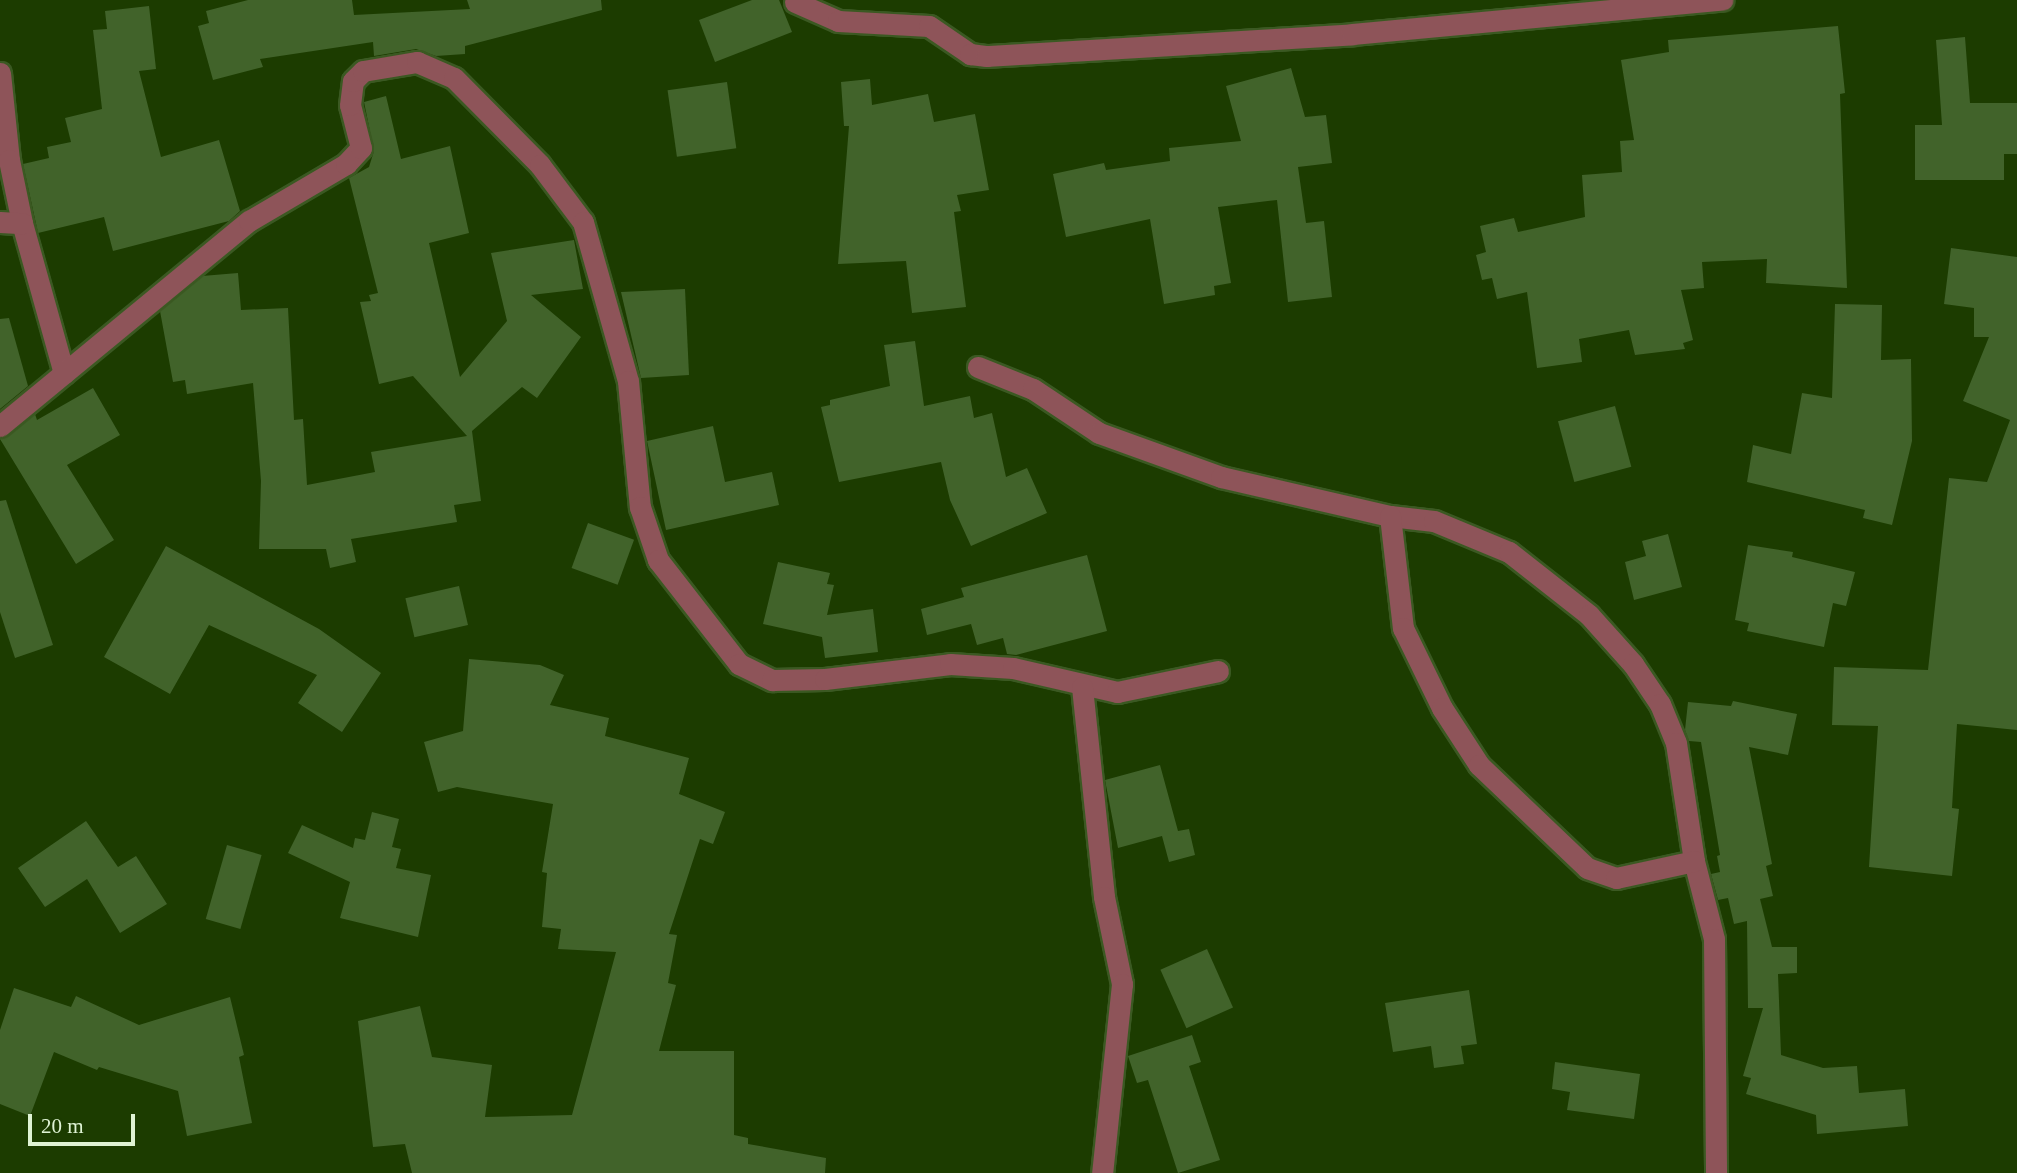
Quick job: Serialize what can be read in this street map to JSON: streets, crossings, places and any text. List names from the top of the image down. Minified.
{"scale_bar":"20 m"}
